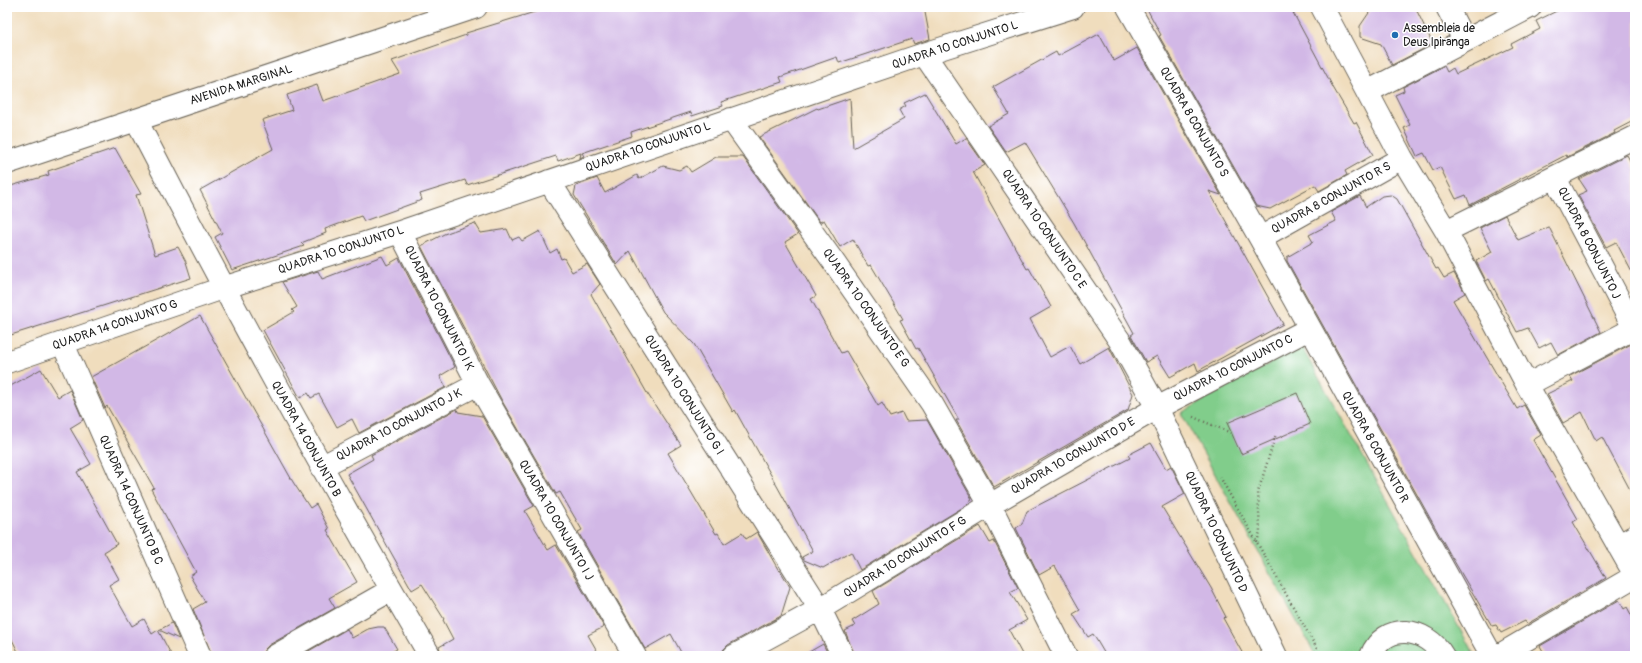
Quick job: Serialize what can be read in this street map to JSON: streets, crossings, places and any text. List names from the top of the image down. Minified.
{"streets":{"street":["QUADRA 10 CONJUNTO L","AVENIDA MARGINAL","QUADRA 8 CONJUNTO S","QUADRA 8 CONJUNTO R S","QUADRA 10 CONJUNTO C E","QUADRA 8 CONJUNTO J","QUADRA 10 CONJUNTO I K","QUADRA 10 CONJUNTO E G","QUADRA 14 CONJUNTO G","QUADRA 10 CONJUNTO C","QUADRA 10 CONJUNTO G I","QUADRA 10 CONJUNTO J K","QUADRA 14 CONJUNTO B","QUADRA 8 CONJUNTO R","QUADRA 10 CONJUNTO D E","QUADRA 14 CONJUNTO B C","QUADRA 10 CONJUNTO I J","QUADRA 10 CONJUNTO D","QUADRA 10 CONJUNTO F G"]},"crossings":[["QUADRA 10 CONJUNTO L","QUADRA 10 CONJUNTO C E"],["QUADRA 10 CONJUNTO L","QUADRA 10 CONJUNTO I K"],["QUADRA 10 CONJUNTO L","QUADRA 10 CONJUNTO E G"],["QUADRA 10 CONJUNTO L","QUADRA 14 CONJUNTO G"],["QUADRA 10 CONJUNTO L","QUADRA 10 CONJUNTO G I"],["QUADRA 10 CONJUNTO L","QUADRA 14 CONJUNTO B"],["AVENIDA MARGINAL","QUADRA 14 CONJUNTO B"],["QUADRA 8 CONJUNTO S","QUADRA 8 CONJUNTO R S"],["QUADRA 8 CONJUNTO S","QUADRA 8 CONJUNTO R"],["QUADRA 8 CONJUNTO R S","QUADRA 8 CONJUNTO R"],["QUADRA 10 CONJUNTO C E","QUADRA 10 CONJUNTO C"],["QUADRA 10 CONJUNTO C E","QUADRA 10 CONJUNTO D E"],["QUADRA 10 CONJUNTO C E","QUADRA 10 CONJUNTO D"],["QUADRA 10 CONJUNTO I K","QUADRA 10 CONJUNTO J K"],["QUADRA 10 CONJUNTO I K","QUADRA 10 CONJUNTO I J"],["QUADRA 10 CONJUNTO E G","QUADRA 10 CONJUNTO D E"],["QUADRA 10 CONJUNTO E G","QUADRA 10 CONJUNTO F G"],["QUADRA 14 CONJUNTO G","QUADRA 14 CONJUNTO B"],["QUADRA 14 CONJUNTO G","QUADRA 14 CONJUNTO B C"],["QUADRA 10 CONJUNTO C","QUADRA 8 CONJUNTO R"],["QUADRA 10 CONJUNTO C","QUADRA 10 CONJUNTO D E"],["QUADRA 10 CONJUNTO C","QUADRA 10 CONJUNTO D"],["QUADRA 10 CONJUNTO G I","QUADRA 10 CONJUNTO F G"],["QUADRA 10 CONJUNTO J K","QUADRA 14 CONJUNTO B"],["QUADRA 10 CONJUNTO J K","QUADRA 10 CONJUNTO I J"],["QUADRA 10 CONJUNTO D E","QUADRA 10 CONJUNTO D"],["QUADRA 10 CONJUNTO D E","QUADRA 10 CONJUNTO F G"]],"places":["Assembleia de Deus Ipiranga"]}
